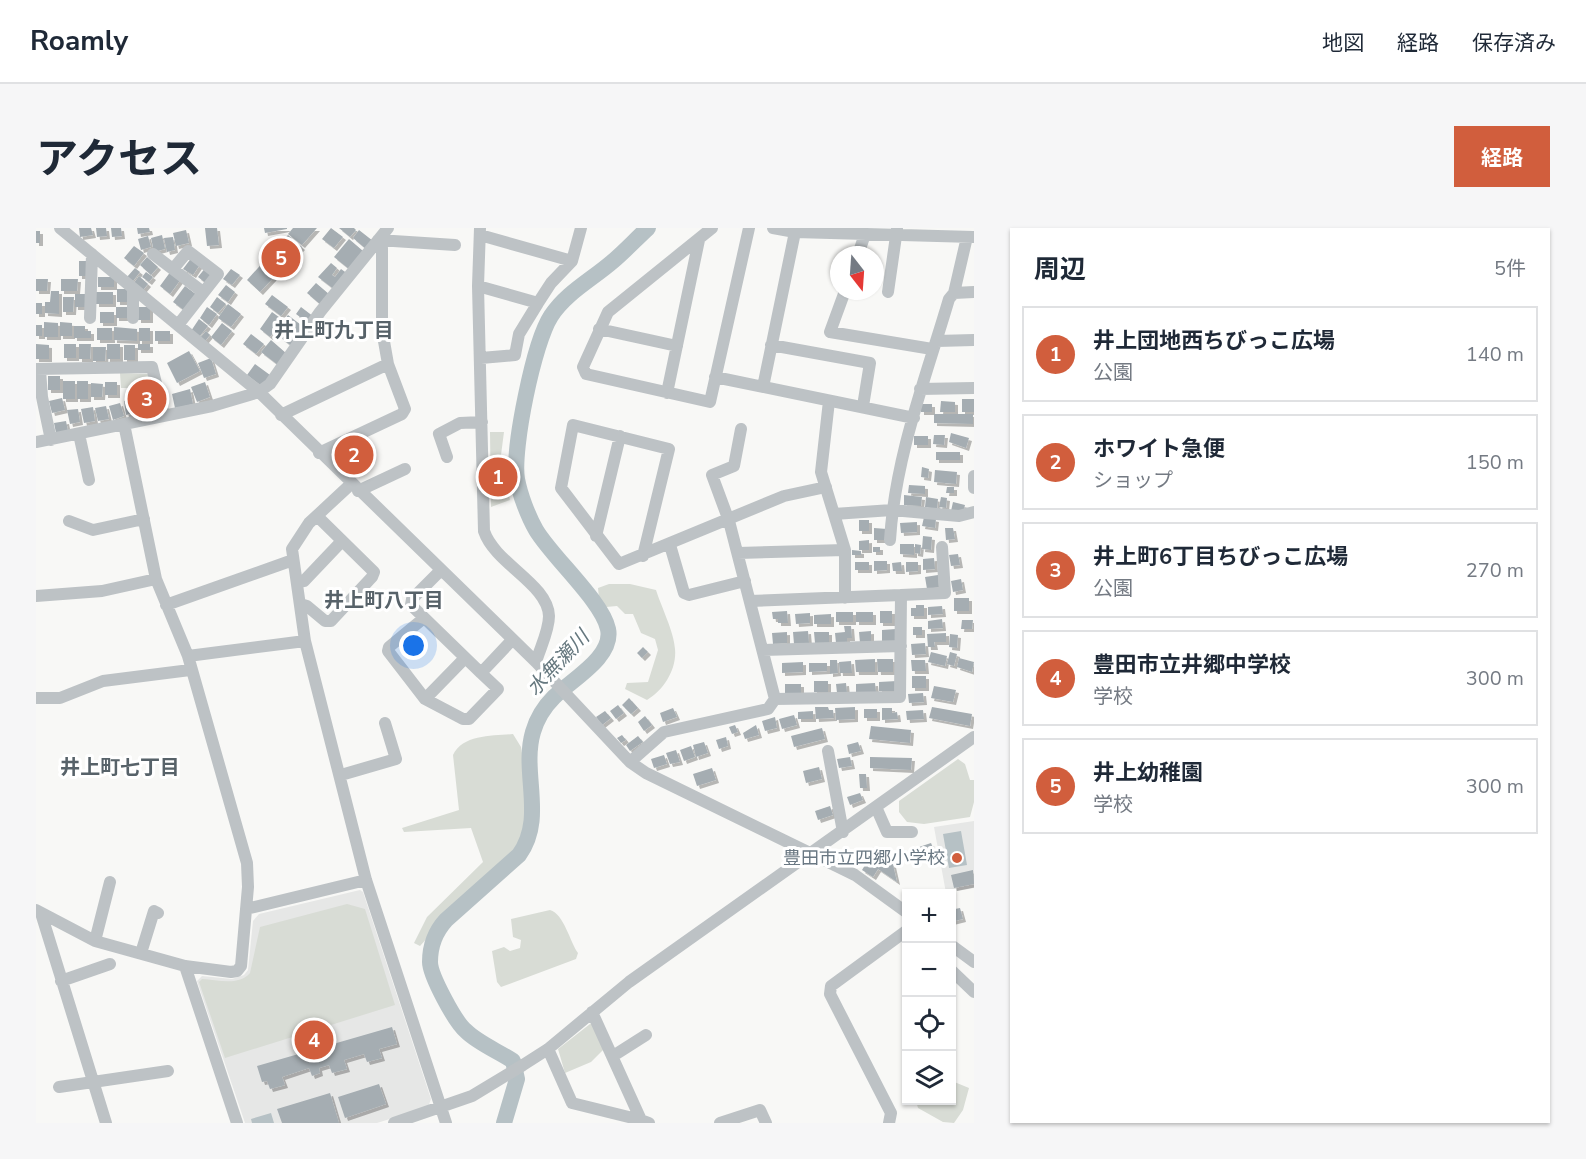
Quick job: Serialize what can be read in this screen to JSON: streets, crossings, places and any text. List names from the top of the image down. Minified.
{"districts":["井上町九丁目","井上町八丁目","井上町七丁目"],"water":["水無瀬川"],"places":["豊田市立四郷小学校"],"north":"bottom","page":{"header":"Roamly","nav":["地図","経路","保存済み"],"title":"アクセス","buttons":"経路","heading":["周辺","5件"],"pins":["5","3","2","1","4"],"list":[{"mark":"1","name":"井上団地西ちびっこ広場","note":"公園","value":"140 m"},{"mark":"2","name":"ホワイト急便","note":"ショップ","value":"150 m"},{"mark":"3","name":"井上町6丁目ちびっこ広場","note":"公園","value":"270 m"},{"mark":"4","name":"豊田市立井郷中学校","note":"学校","value":"300 m"},{"mark":"5","name":"井上幼稚園","note":"学校","value":"300 m"}],"map_buttons":["+","−"]}}
